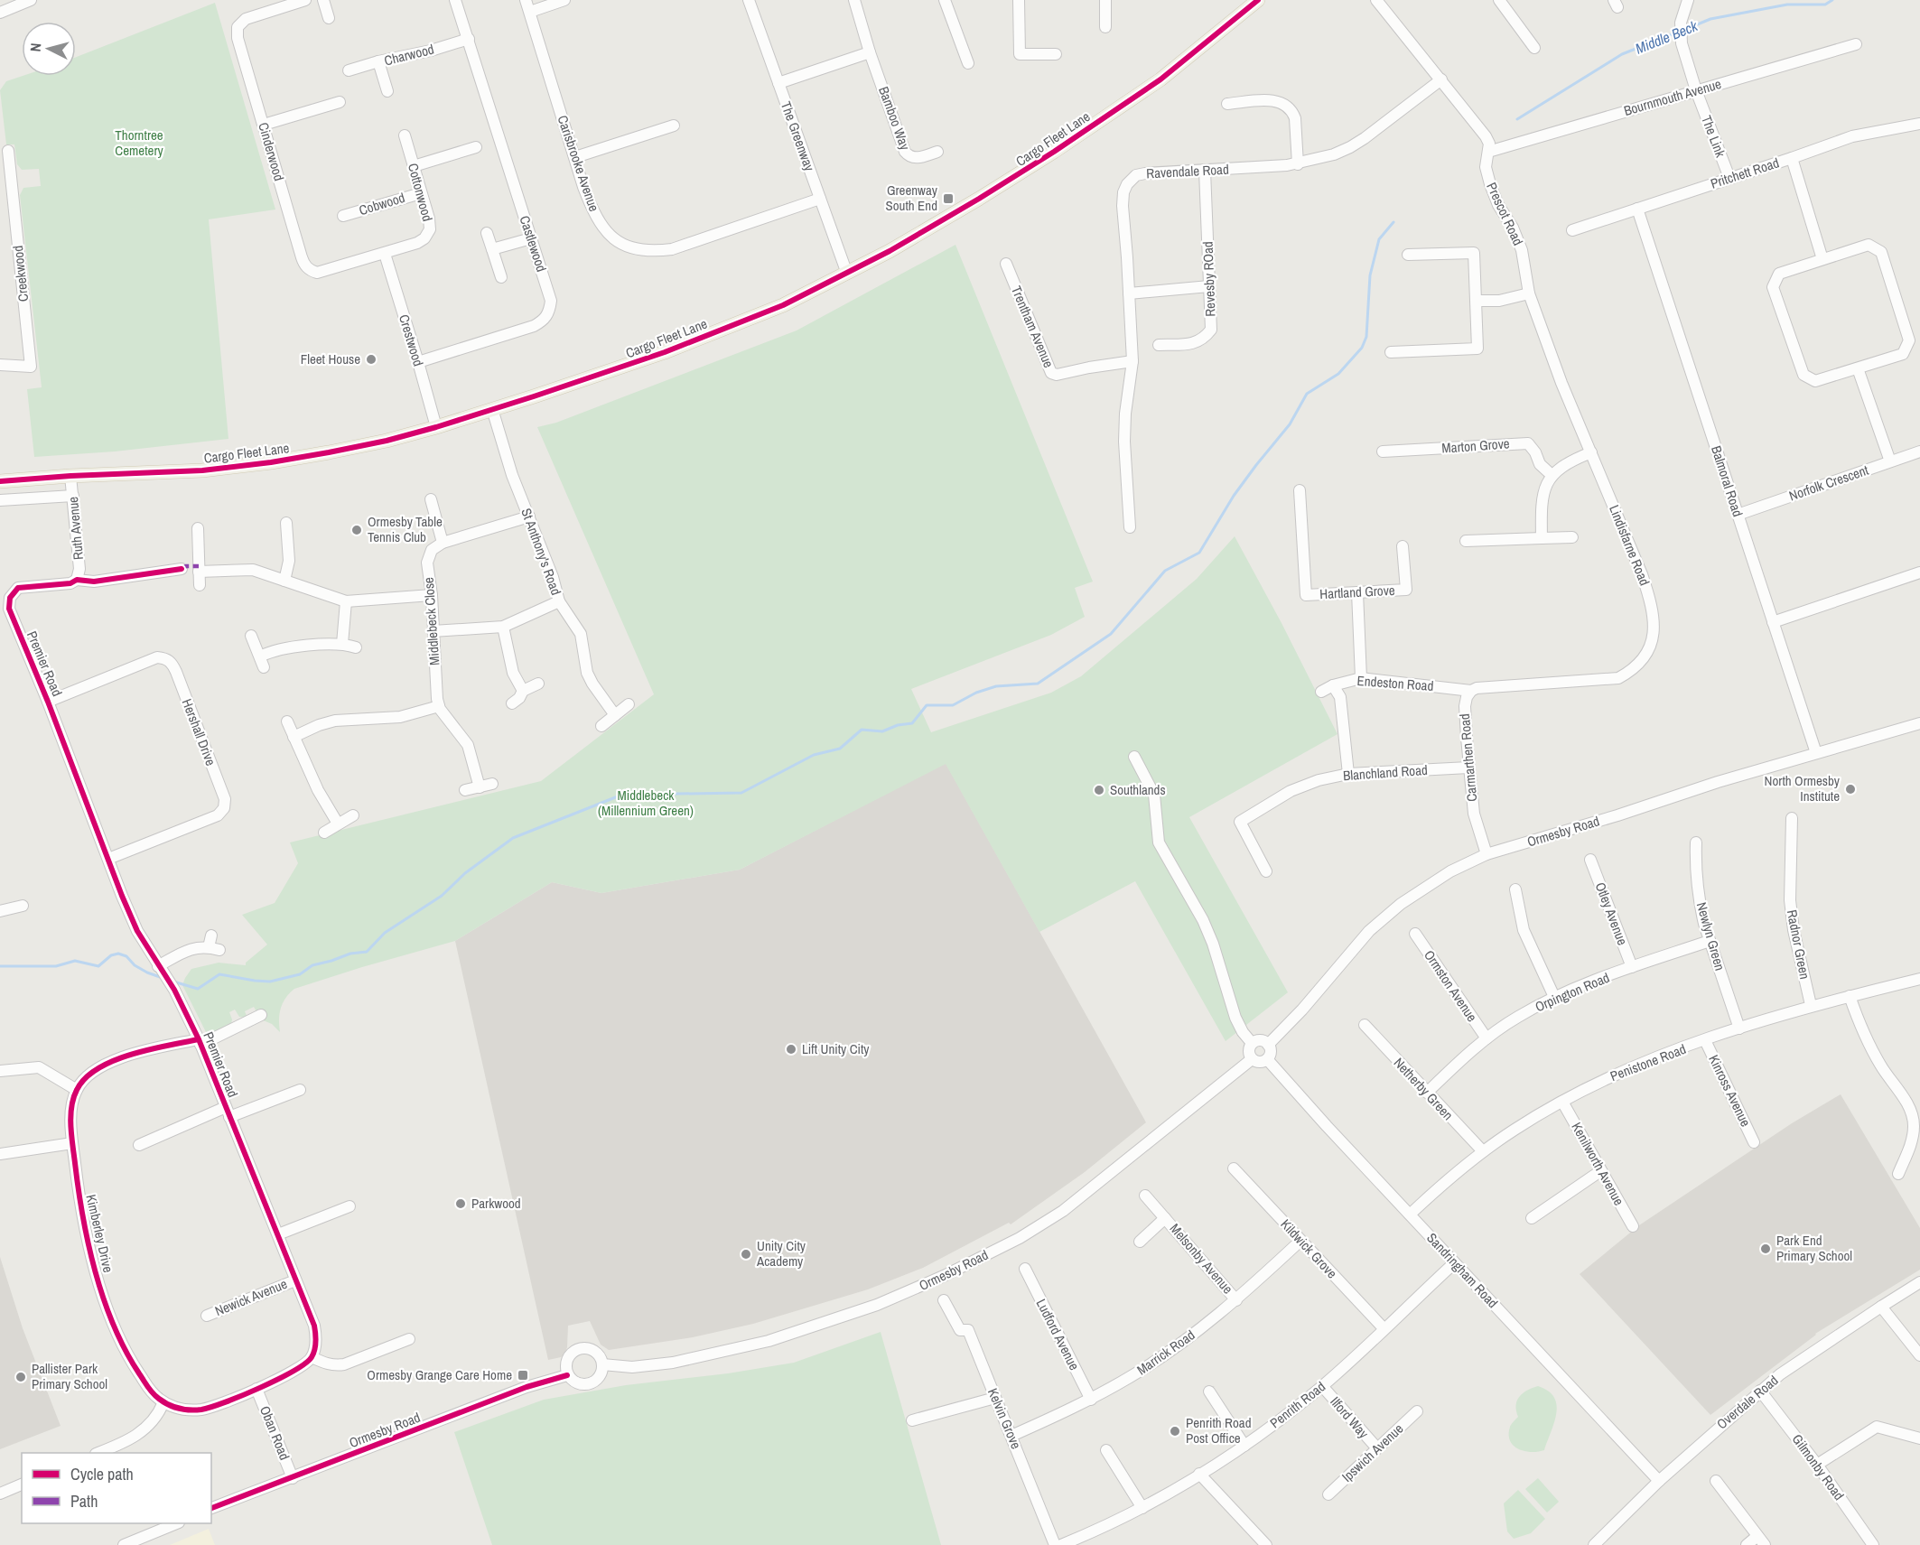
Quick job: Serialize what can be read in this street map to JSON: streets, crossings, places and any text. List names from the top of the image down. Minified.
{"streets":{"main road":["Cargo Fleet Lane"],"street":["Charwood","Bournmouth Avenue","Bamboo Way","The Greenway","The Link","Cinderwood","Carisbrooke Avenue","Ravendale Road","Pritchett Road","Cottonwood","Cobwood","Prescot Road","Castlewood","Creekwood","Revesby ROad","Trentham Avenue","Crestwood","Marton Grove","Balmoral Road","Norfolk Crescent","Ruth Avenue","Lindisfarne Road","St Anthony's Road","Hartland Grove","Middlebeck Close","Premier Road","Endeston Road","Hershall Drive","Carmarthen Road","Blanchland Road","Ormesby Road","Otley Avenue","Newlyn Green","Radnor Green","Ormston Avenue","Orpington Road","Penistone Road","Netherby Green","Kinross Avenue","Kenilworth Avenue","Kimberley Drive","Kildwick Grove","Melsonby Avenue","Sandringham Road","Newick Avenue","Ludford Avenue","Marrick Road","Overdale Road","Penrith Road","Ilford Way","Kelvin Grove","Oban Road","Ipswich Avenue","Gilmonby Road"]},"crossings":[["Charwood","Castlewood"],["Bournmouth Avenue","The Link"],["Bournmouth Avenue","Prescot Road"],["The Greenway","Cargo Fleet Lane"],["The Greenway","Carisbrooke Avenue"],["The Link","Pritchett Road"],["Cargo Fleet Lane","Crestwood"],["Cargo Fleet Lane","Ruth Avenue"],["Cargo Fleet Lane","St Anthony's Road"],["Cinderwood","Cottonwood"],["Cinderwood","Crestwood"],["Ravendale Road","Prescot Road"],["Ravendale Road","Revesby ROad"],["Ravendale Road","Trentham Avenue"],["Pritchett Road","Balmoral Road"],["Cottonwood","Cobwood"],["Cottonwood","Crestwood"],["Prescot Road","Lindisfarne Road"],["Castlewood","Crestwood"],["Balmoral Road","Norfolk Crescent"],["Balmoral Road","Ormesby Road"],["Ruth Avenue","Premier Road"],["Lindisfarne Road","Endeston Road"],["Lindisfarne Road","Carmarthen Road"],["Premier Road","Hershall Drive"],["Premier Road","Newick Avenue"],["Endeston Road","Carmarthen Road"],["Carmarthen Road","Blanchland Road"],["Carmarthen Road","Ormesby Road"],["Ormesby Road","Sandringham Road"],["Ormesby Road","Oban Road"],["Otley Avenue","Orpington Road"],["Newlyn Green","Orpington Road"],["Newlyn Green","Penistone Road"],["Radnor Green","Penistone Road"],["Ormston Avenue","Orpington Road"],["Orpington Road","Netherby Green"],["Penistone Road","Netherby Green"],["Penistone Road","Kinross Avenue"],["Penistone Road","Kenilworth Avenue"],["Penistone Road","Sandringham Road"],["Kildwick Grove","Marrick Road"],["Kildwick Grove","Penrith Road"],["Melsonby Avenue","Marrick Road"],["Sandringham Road","Overdale Road"],["Sandringham Road","Penrith Road"],["Ludford Avenue","Marrick Road"],["Marrick Road","Kelvin Grove"],["Overdale Road","Gilmonby Road"],["Penrith Road","Ilford Way"],["Ilford Way","Ipswich Avenue"]],"water":["Middle Beck"],"parks":["Thorntree Cemetery","Middlebeck (Millennium Green)"],"places":{"transit":["Greenway South End","Ormesby Grange Care Home"],"other":["Fleet House","Ormesby Table Tennis Club","North Ormesby Institute","Southlands","Lift Unity City","Parkwood","Park End Primary School","Unity City Academy","Pallister Park Primary School","Penrith Road Post Office"]},"legend":["Cycle path","Path"],"north":"left"}
